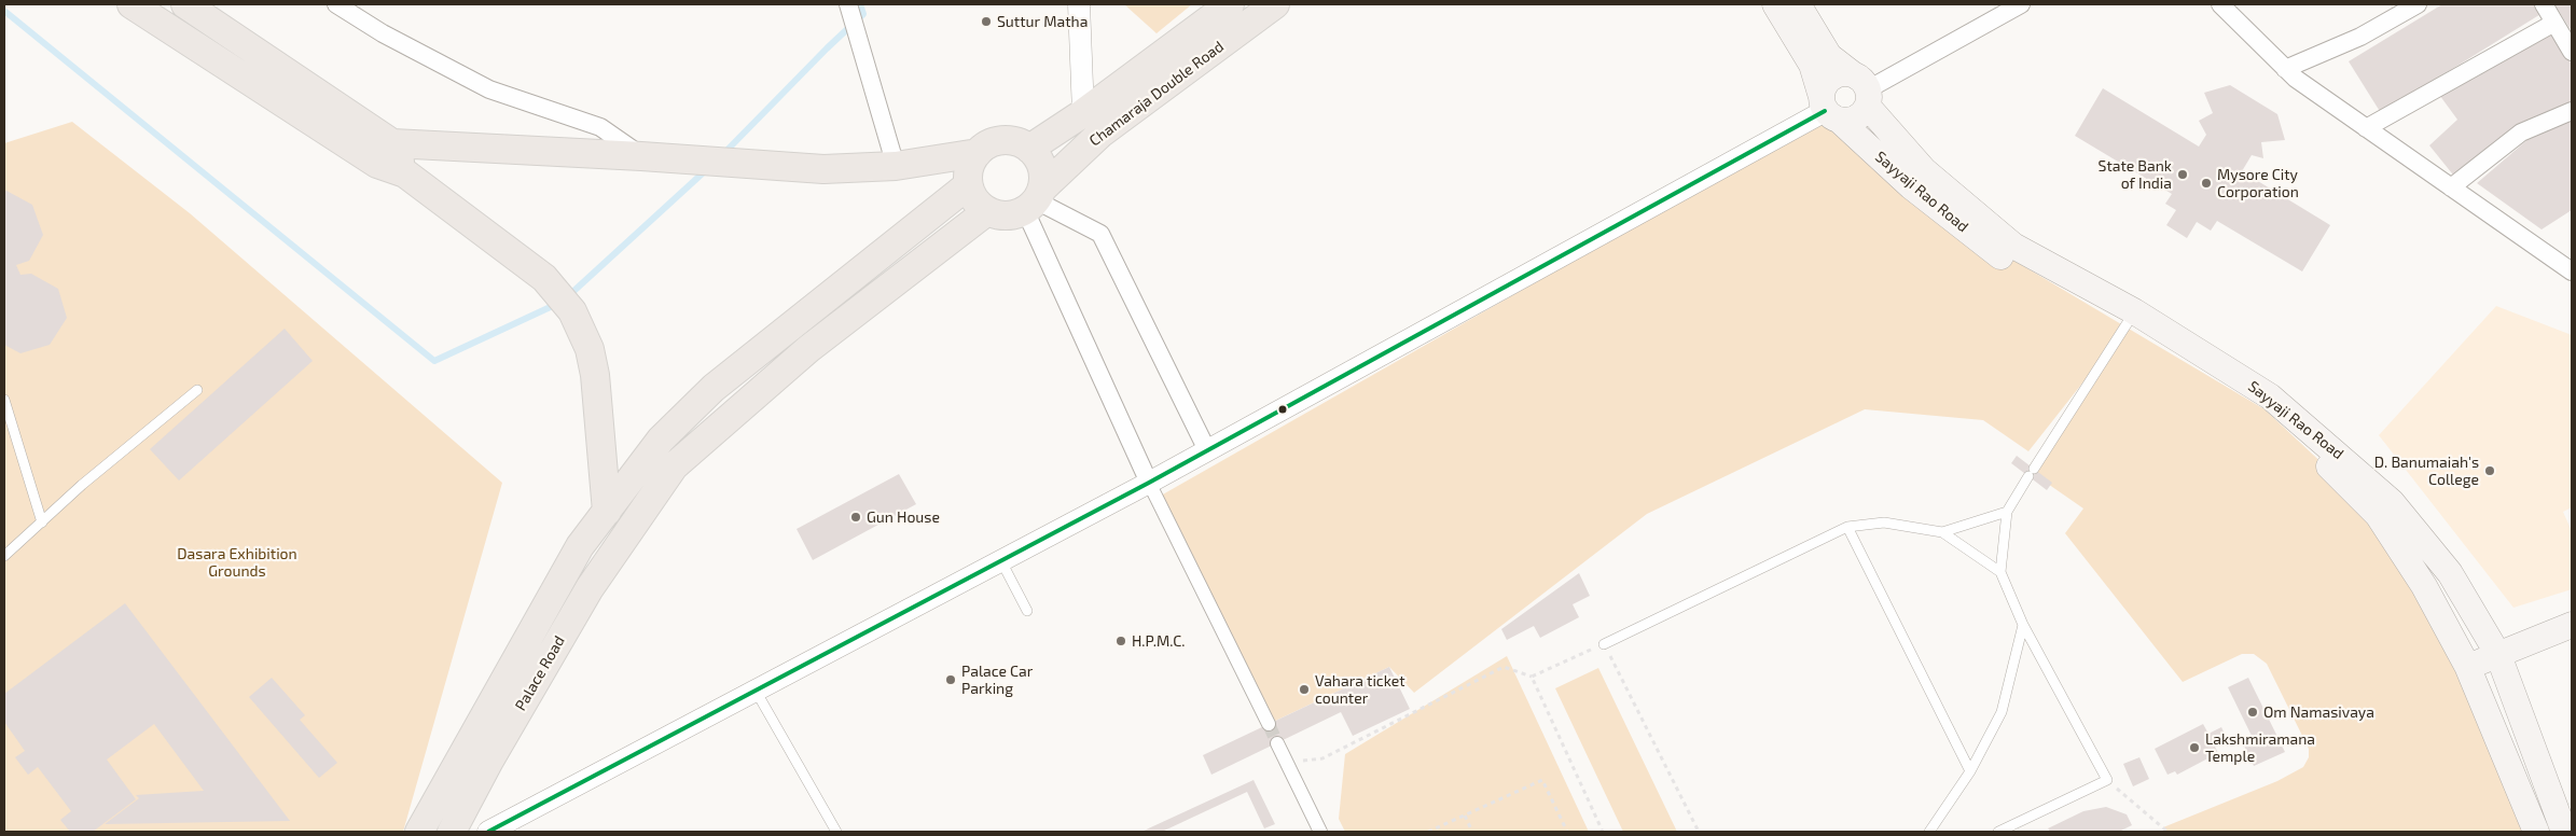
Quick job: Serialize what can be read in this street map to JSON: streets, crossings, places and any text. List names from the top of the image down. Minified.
{"streets":{"main road":["Chamaraja Double Road","Sayyaji Rao Road","Palace Road"]},"crossings":[["Chamaraja Double Road","Palace Road"]],"parks":["Dasara Exhibition Grounds"],"places":["Suttur Matha","State Bank of India","Mysore City Corporation","D. Banumaiah's College","Gun House","H.P.M.C.","Palace Car Parking","Vahara ticket counter","Om Namasivaya","Lakshmiramana Temple"]}
